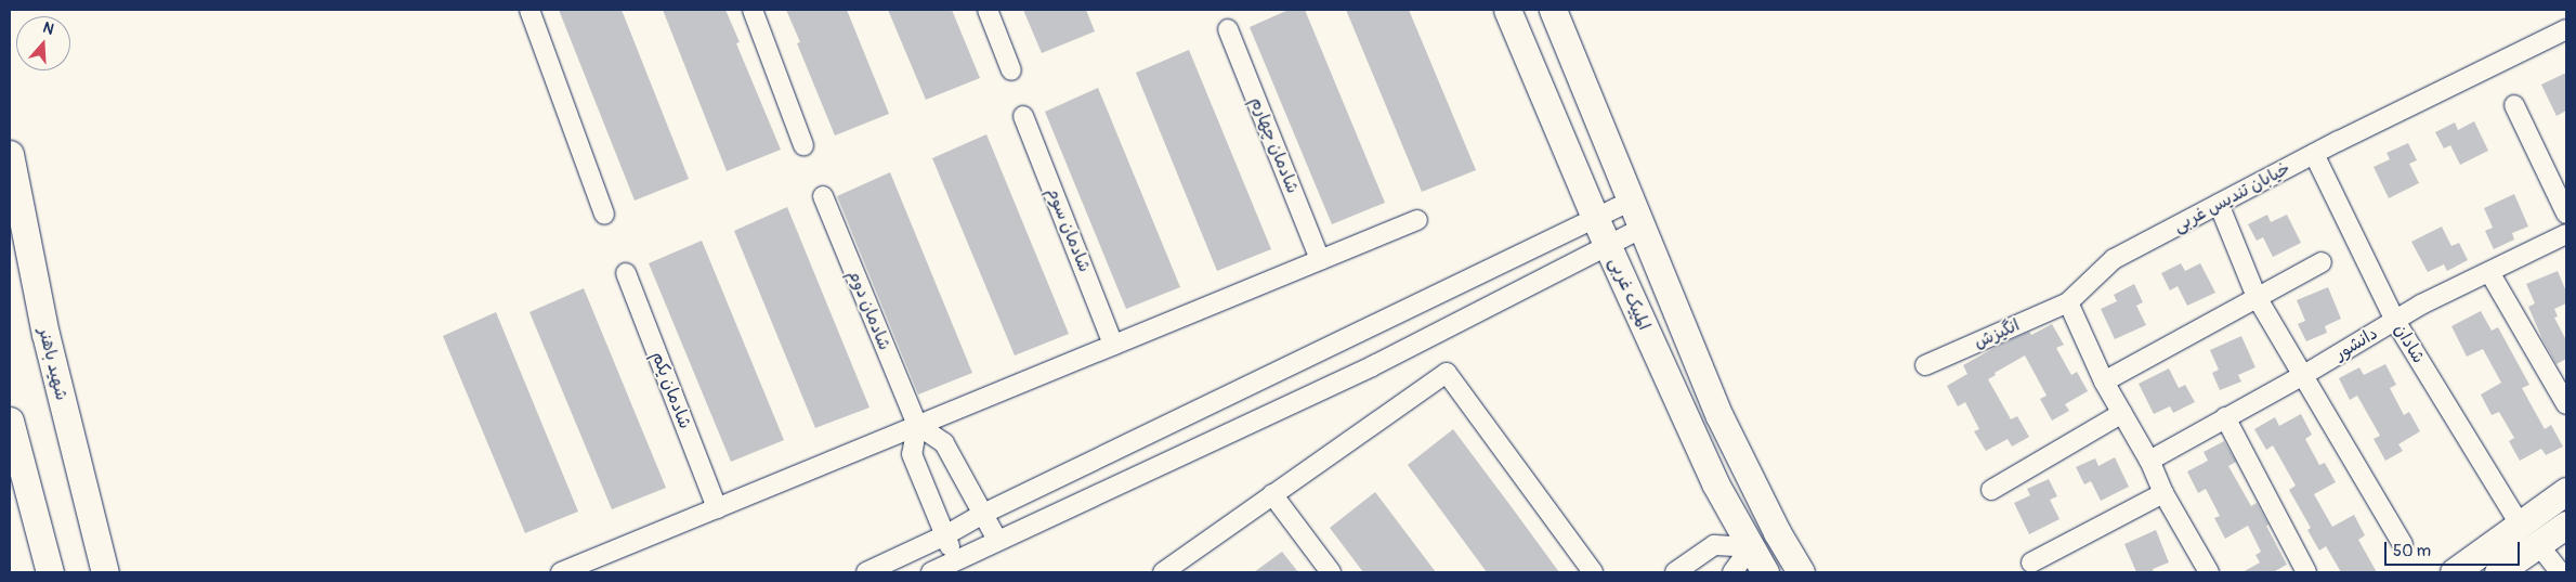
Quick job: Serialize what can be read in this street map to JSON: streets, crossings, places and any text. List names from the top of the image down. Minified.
{"streets":{"street":["شادمان چهارم","خیابان تندیس غربی","شادمان سوم","المپیک غربی","شادمان دوم","انگیزش","دانشور","شادان","شهید باهنر","شادمان یکم"]},"crossings":[["خیابان تندیس غربی","انگیزش"],["خیابان تندیس غربی","شادان"],["دانشور","شادان"]],"scale_bar":"50 m","north":"top"}
